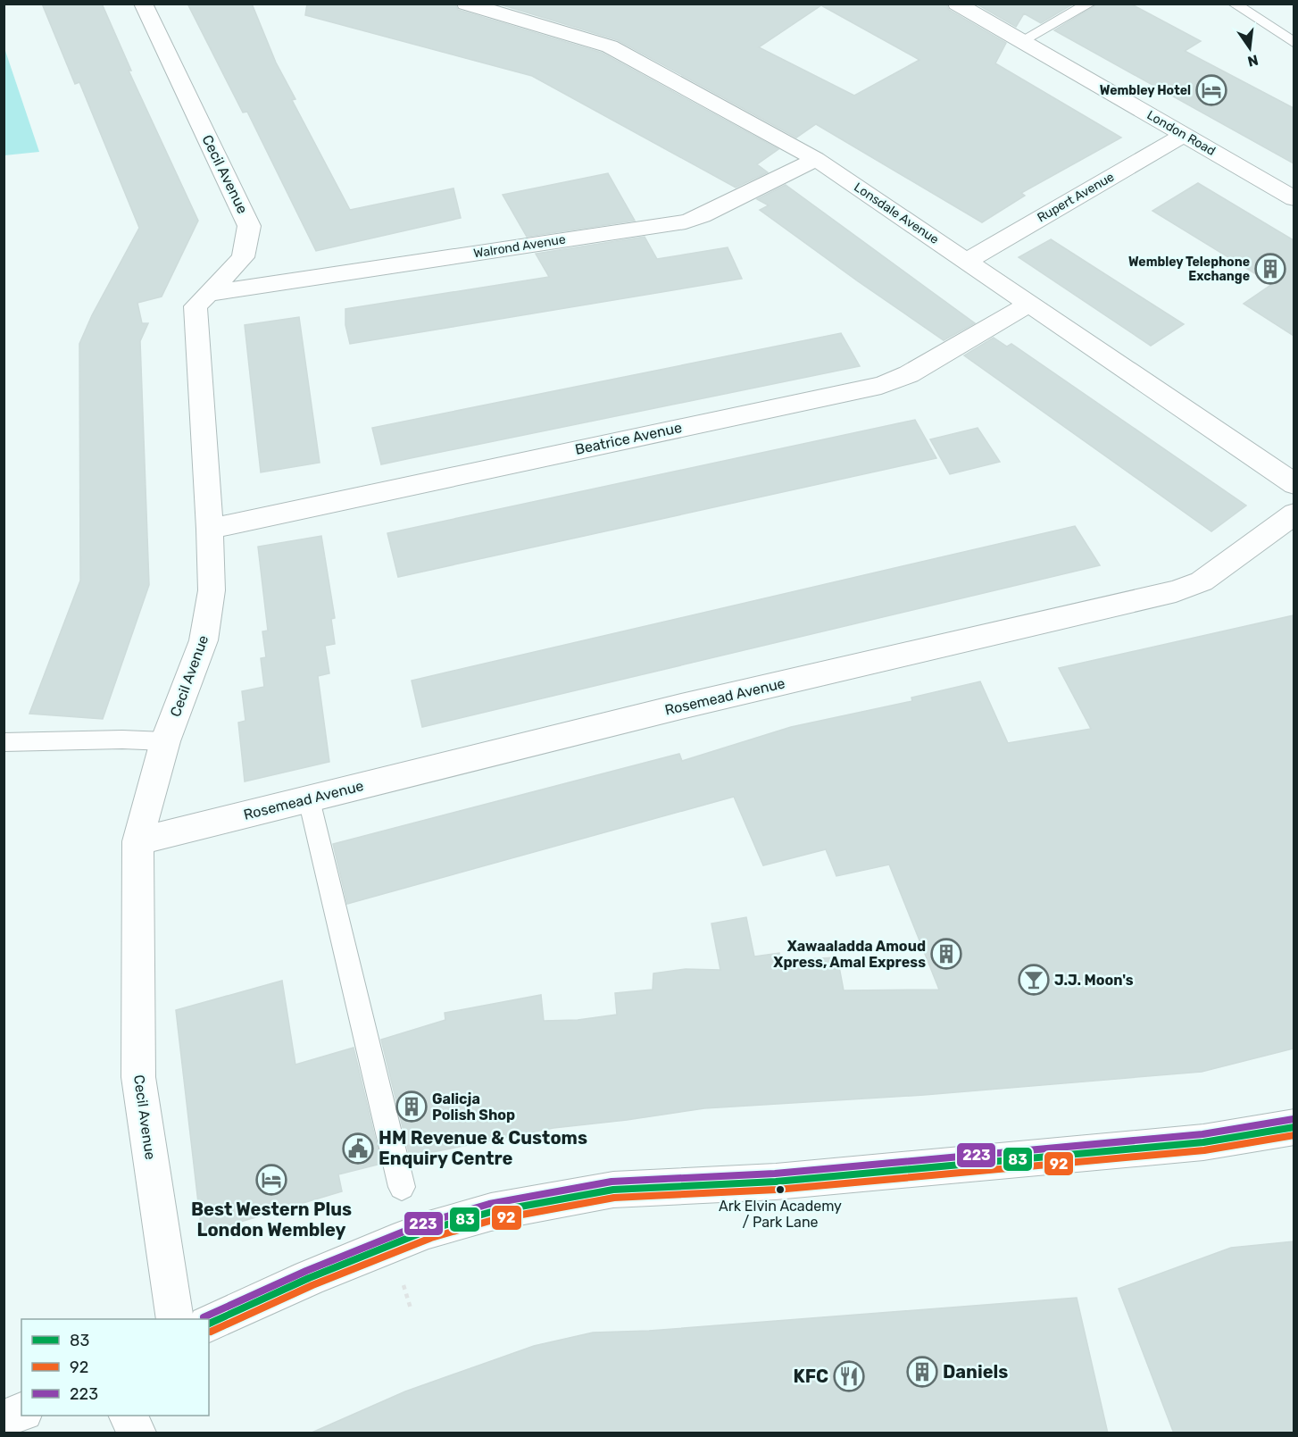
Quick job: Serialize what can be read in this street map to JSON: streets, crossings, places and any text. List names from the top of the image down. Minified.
{"streets":{"street":["London Road","Cecil Avenue","Rupert Avenue","Lonsdale Avenue","Walrond Avenue","Beatrice Avenue","Rosemead Avenue"]},"crossings":[["London Road","Rupert Avenue"],["Cecil Avenue","Walrond Avenue"],["Cecil Avenue","Beatrice Avenue"],["Cecil Avenue","Rosemead Avenue"],["Rupert Avenue","Lonsdale Avenue"],["Lonsdale Avenue","Walrond Avenue"],["Lonsdale Avenue","Beatrice Avenue"]],"places":{"hotel":["Wembley Hotel","Best Western Plus London Wembley"],"building":["Wembley Telephone Exchange","Xawaaladda Amoud Xpress, Amal Express","Galicja Polish Shop","Daniels"],"bar":["J.J. Moon's"],"public building":["HM Revenue & Customs Enquiry Centre"],"other":["Ark Elvin Academy / Park Lane"],"restaurant":["KFC"]},"lines":["transit line 223","transit line 83","transit line 92"],"legend":["83","92","223"],"north":"bottom"}
